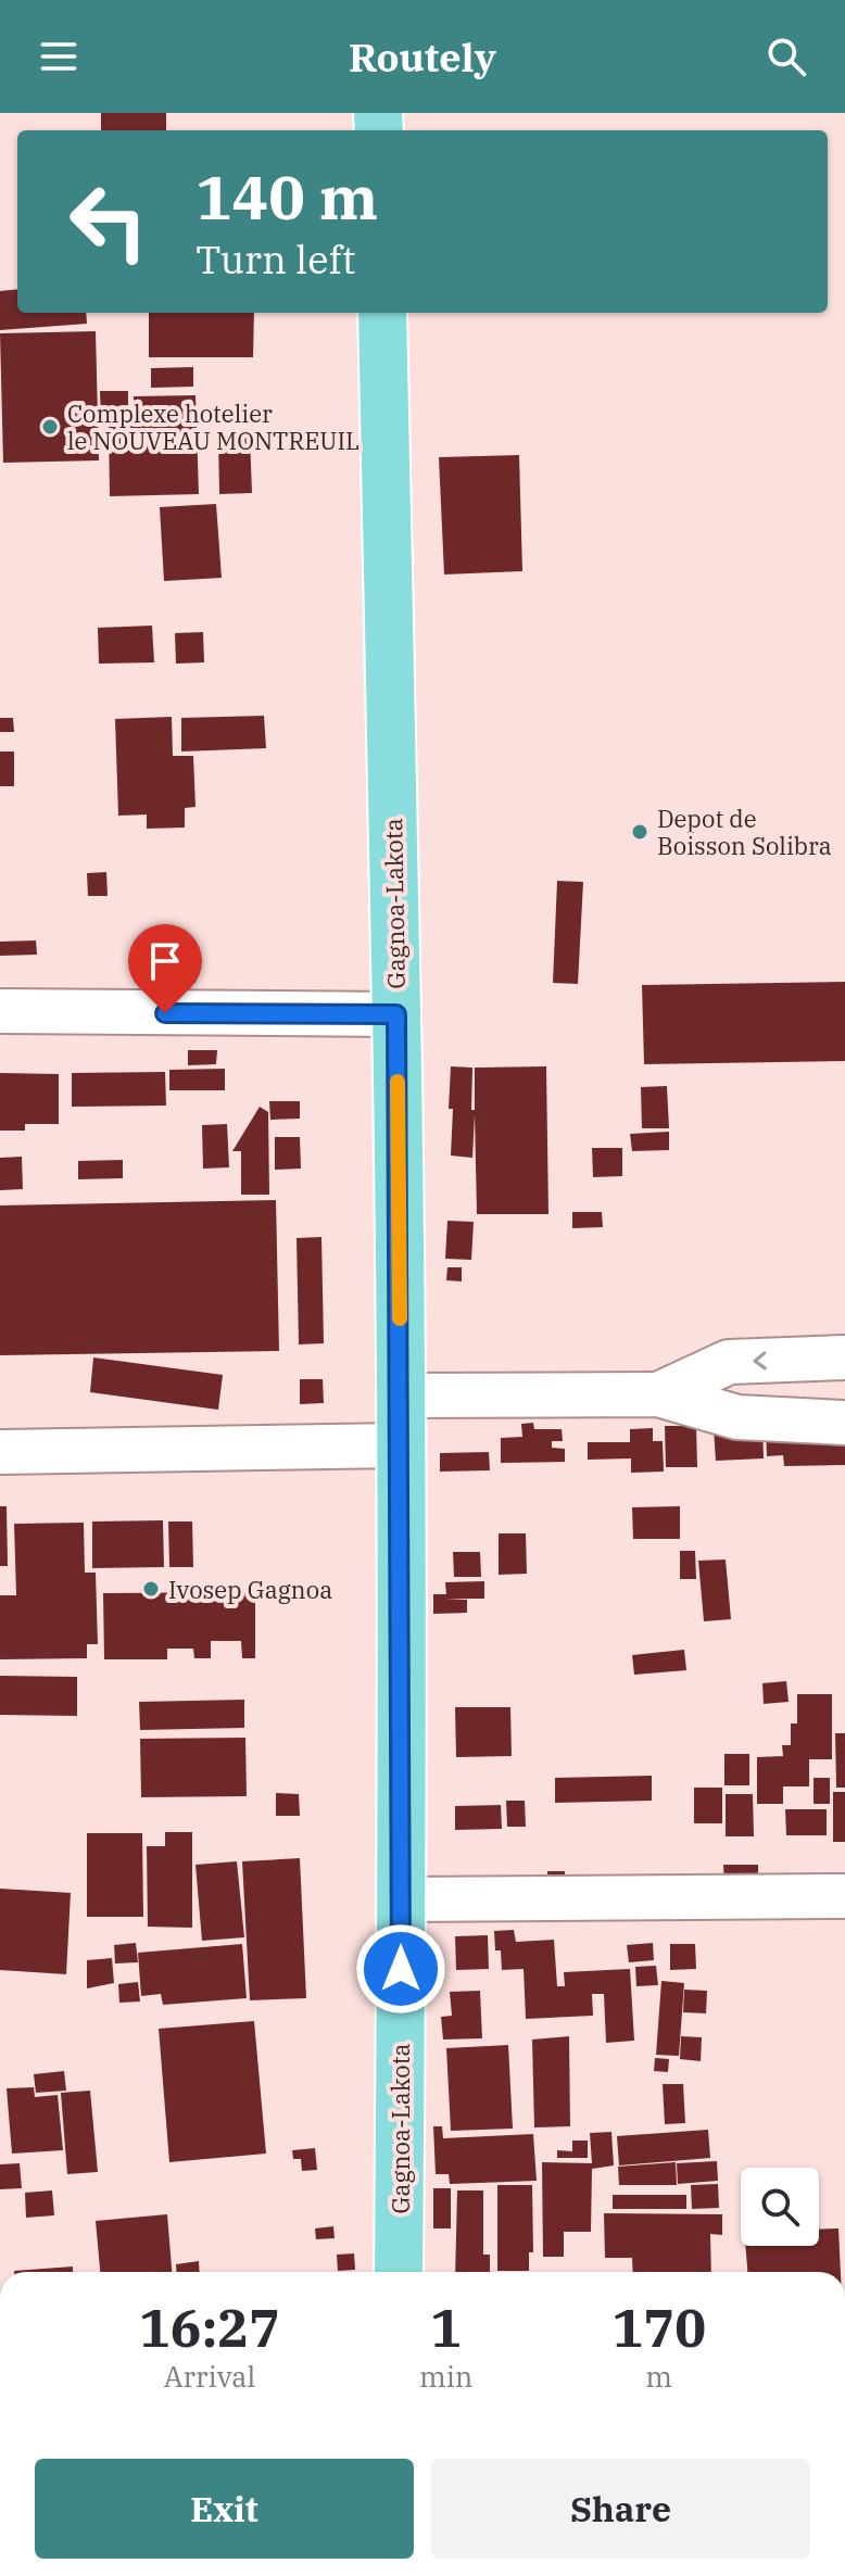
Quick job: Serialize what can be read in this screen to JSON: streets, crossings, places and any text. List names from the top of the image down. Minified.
{"streets":{"main road":["Gagnoa-Lakota"]},"places":["Complexe hotelier le NOUVEAU MONTREUIL","Depot de Boisson Solibra","Ivosep Gagnoa"],"page":{"header":"Routely","turn":["140 m","Turn left"],"eta":["16:27","Arrival","1","min","170","m"],"buttons":["Exit","Share"]}}
